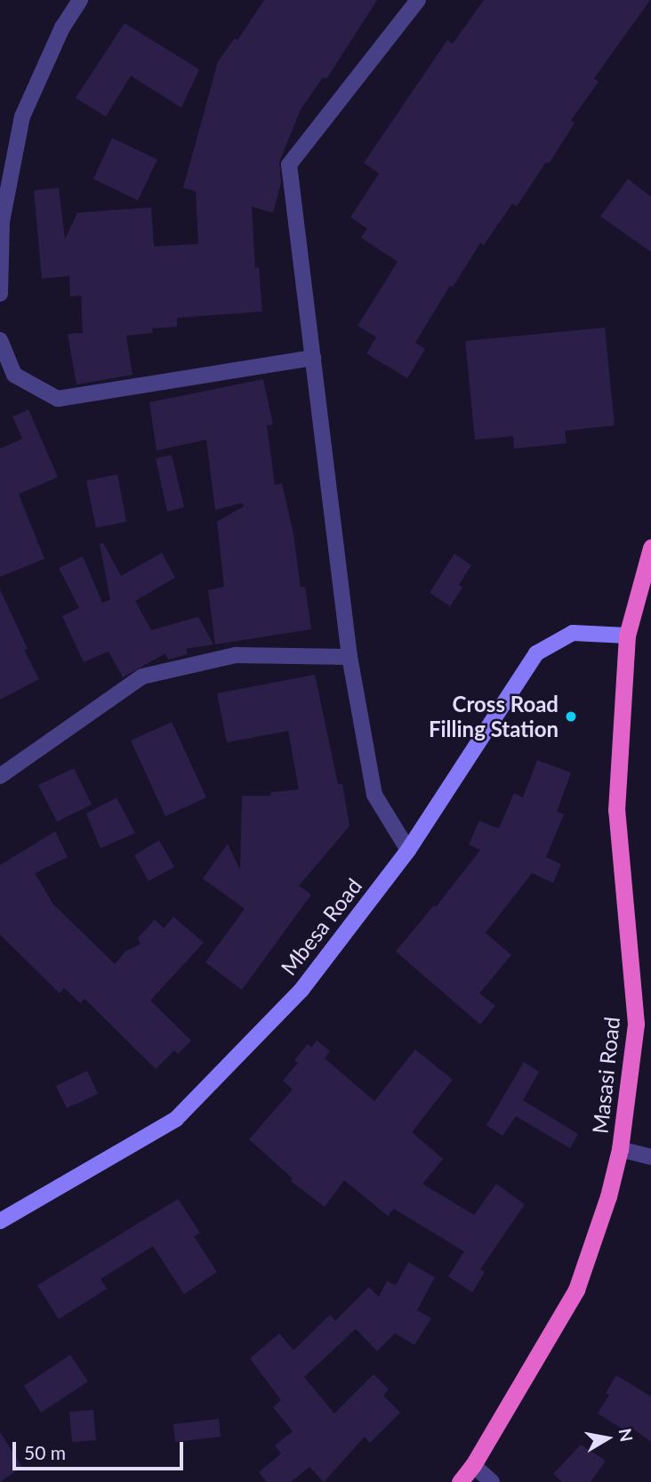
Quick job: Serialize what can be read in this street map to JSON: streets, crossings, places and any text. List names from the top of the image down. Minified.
{"streets":{"highway":["Masasi Road"],"main road":["Mbesa Road"]},"crossings":[["Mbesa Road","Masasi Road"]],"places":["Cross Road Filling Station"],"scale_bar":"50 m","north":"right"}
